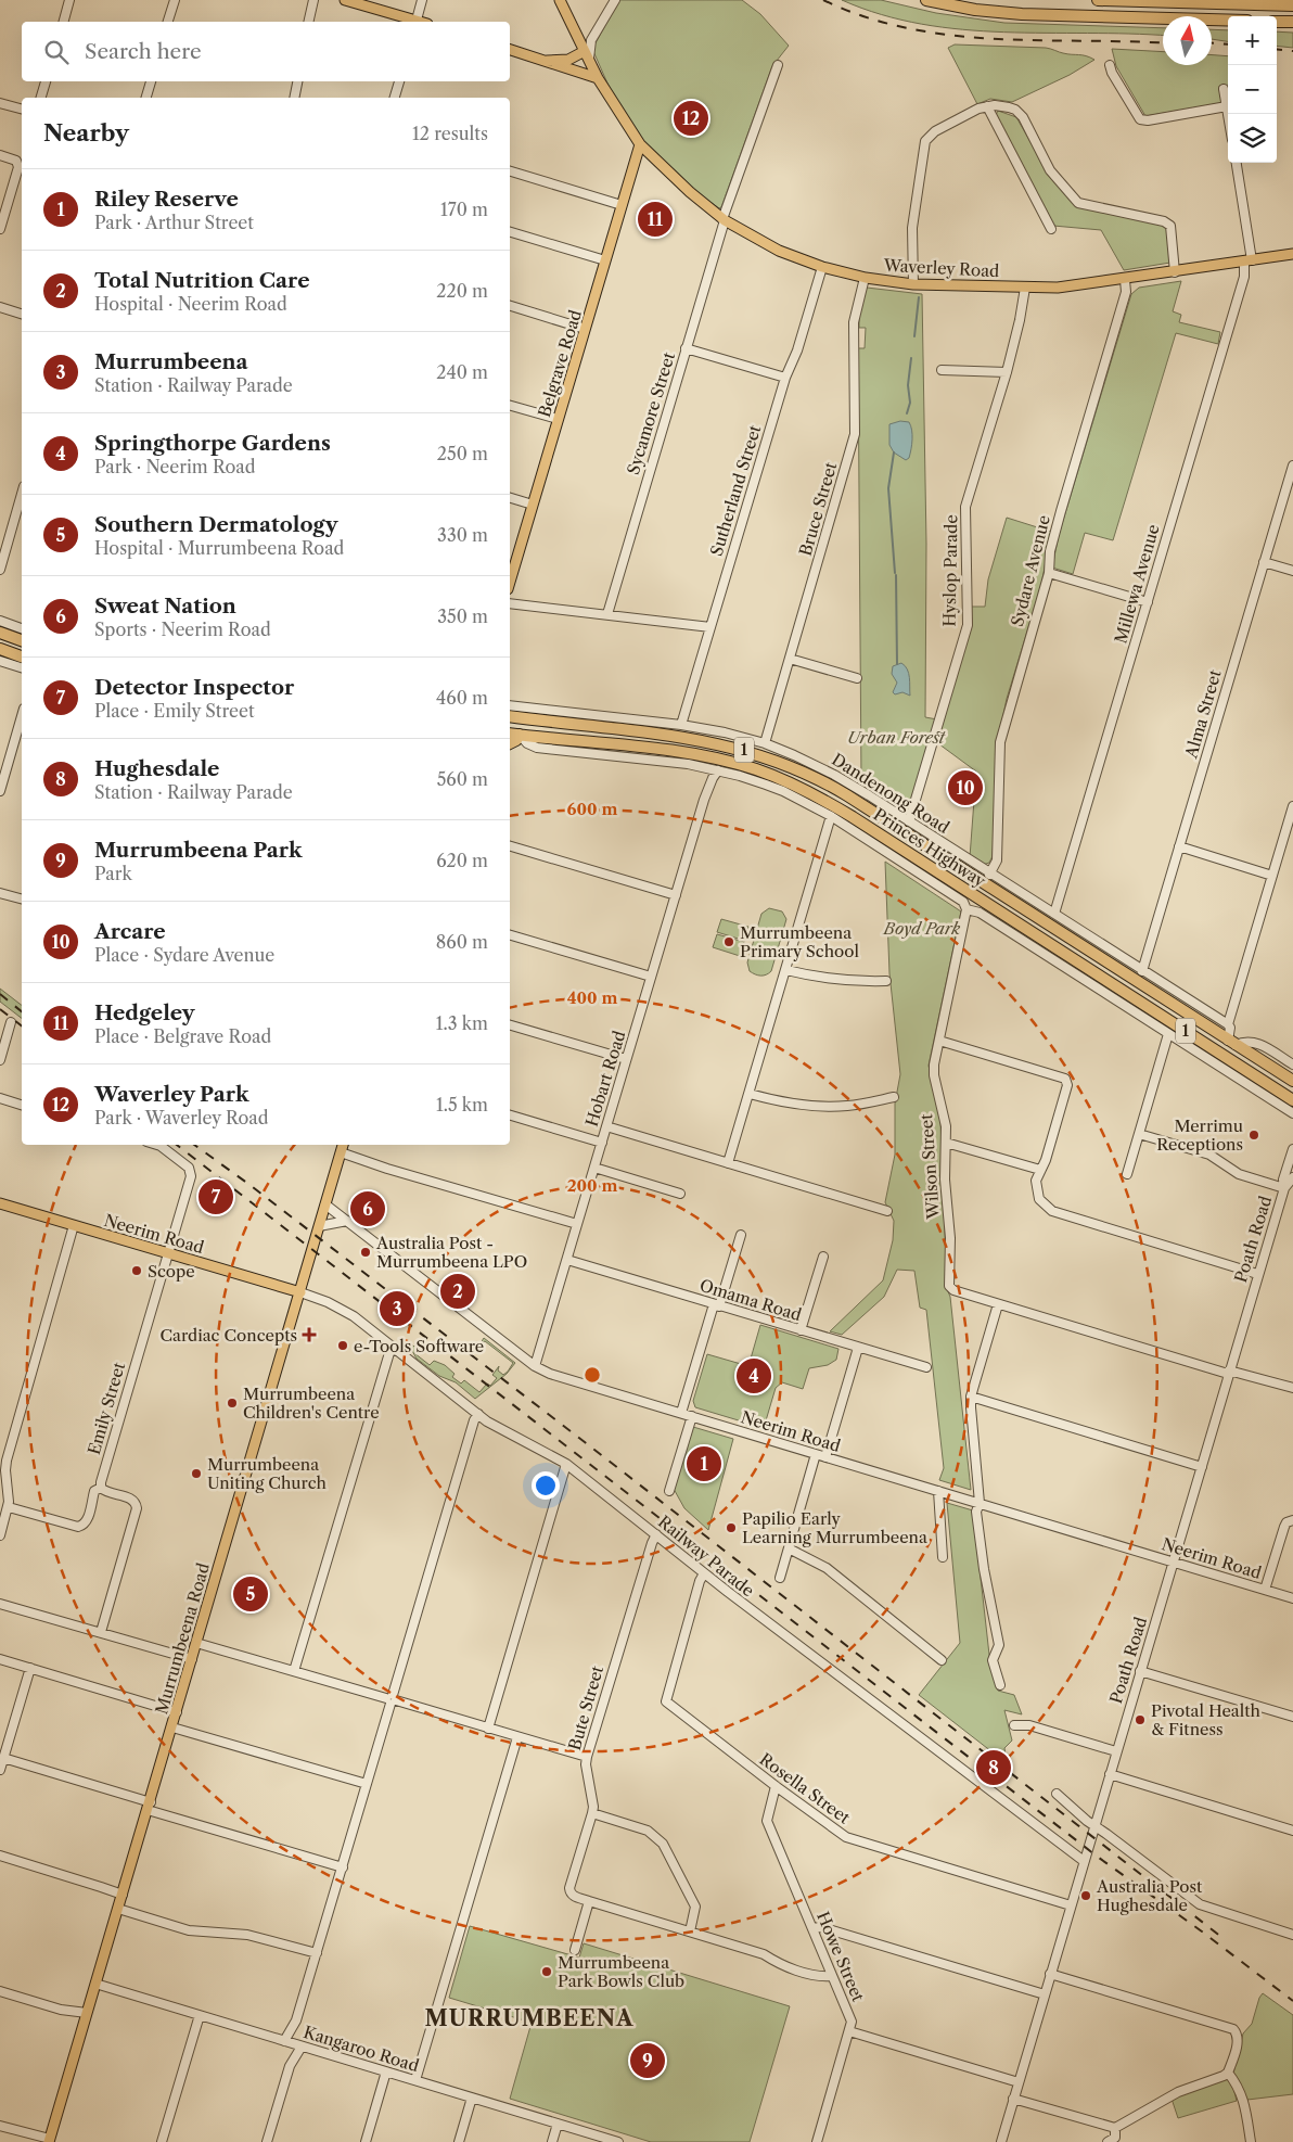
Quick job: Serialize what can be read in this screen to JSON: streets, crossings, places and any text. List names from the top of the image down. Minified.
{"streets":{"highway":["1","Princes Highway"],"main road":["Waverley Road","Belgrave Road","Neerim Road","Murrumbeena Road"],"street":["Sycamore Street","Sutherland Street","Bruce Street","Hyslop Parade","Sydare Avenue","Millewa Avenue","Alma Street","Dandenong Road","Hobart Road","Wilson Street","Poath Road","Omama Road","Emily Street","Railway Parade","Bute Street","Rosella Street","Howe Street","Kangaroo Road"]},"crossings":[["Waverley Road","Belgrave Road"],["Waverley Road","Sycamore Street"],["Waverley Road","Sutherland Street"],["Waverley Road","Bruce Street"],["Waverley Road","Hyslop Parade"],["Waverley Road","Sydare Avenue"],["Waverley Road","Millewa Avenue"],["Sutherland Street","Dandenong Road"],["Bruce Street","Dandenong Road"],["Hyslop Parade","Dandenong Road"],["Hyslop Parade","Princes Highway"],["Sydare Avenue","Dandenong Road"],["Millewa Avenue","Dandenong Road"],["Alma Street","Dandenong Road"],["Dandenong Road","Princes Highway"],["Hobart Road","Neerim Road"],["Hobart Road","Omama Road"],["Neerim Road","Poath Road"],["Neerim Road","Emily Street"],["Neerim Road","Railway Parade"],["Neerim Road","Murrumbeena Road"],["Poath Road","Railway Parade"],["Poath Road","Rosella Street"],["Railway Parade","Murrumbeena Road"],["Railway Parade","Bute Street"],["Railway Parade","Rosella Street"],["Murrumbeena Road","Kangaroo Road"],["Rosella Street","Howe Street"]],"districts":["MURRUMBEENA"],"parks":["Urban Forest","Boyd Park"],"places":{"other":["Murrumbeena Primary School","Merrimu Receptions","Australia Post - Murrumbeena LPO","Scope","e-Tools Software","Murrumbeena Children's Centre","Murrumbeena Uniting Church","Papilio Early Learning Murrumbeena","Pivotal Health & Fitness","Australia Post Hughesdale","Murrumbeena Park Bowls Club"],"health":["Cardiac Concepts"]},"north":"top","page":{"map_buttons":["+","−"],"search":"Search here","heading":["Nearby","12 results"],"pins":["12","11","10","7","6","2","3","4","1","5","8","9"],"list":[{"mark":"1","name":"Riley Reserve","note":"Park · Arthur Street","value":"170 m"},{"mark":"2","name":"Total Nutrition Care","note":"Hospital · Neerim Road","value":"220 m"},{"mark":"3","name":"Murrumbeena","note":"Station · Railway Parade","value":"240 m"},{"mark":"4","name":"Springthorpe Gardens","note":"Park · Neerim Road","value":"250 m"},{"mark":"5","name":"Southern Dermatology","note":"Hospital · Murrumbeena Road","value":"330 m"},{"mark":"6","name":"Sweat Nation","note":"Sports · Neerim Road","value":"350 m"},{"mark":"7","name":"Detector Inspector","note":"Place · Emily Street","value":"460 m"},{"mark":"8","name":"Hughesdale","note":"Station · Railway Parade","value":"560 m"},{"mark":"9","name":"Murrumbeena Park","note":"Park","value":"620 m"},{"mark":"10","name":"Arcare","note":"Place · Sydare Avenue","value":"860 m"},{"mark":"11","name":"Hedgeley","note":"Place · Belgrave Road","value":"1.3 km"},{"mark":"12","name":"Waverley Park","note":"Park · Waverley Road","value":"1.5 km"}]},"rings":["600 m","400 m","200 m"]}
